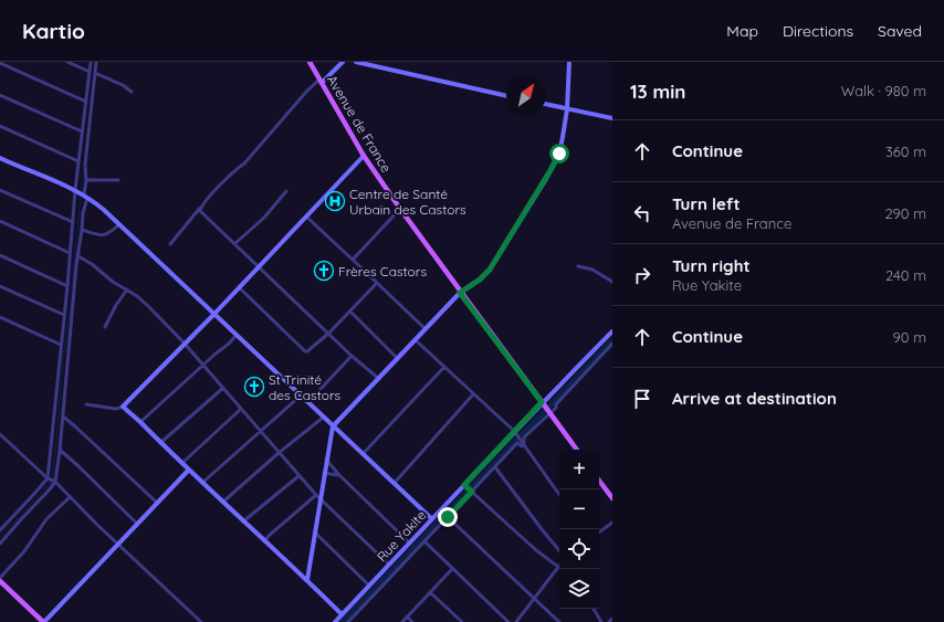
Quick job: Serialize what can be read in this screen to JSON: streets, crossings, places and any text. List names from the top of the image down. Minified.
{"streets":{"main road":["Avenue de France"],"street":["Rue Yakite"]},"crossings":[["Avenue de France","Rue Yakite"]],"places":{"hospital":["Centre de Santé Urbain des Castors"],"church":["Frères Castors","St Trinité des Castors"]},"north":"top right","page":{"header":"Kartio","nav":["Map","Directions","Saved"],"heading":["13 min","Walk · 980 m"],"list":[["Continue","360 m"],["Turn left","Avenue de France","290 m"],["Turn right","Rue Yakite","240 m"],["Continue","90 m"],"Arrive at destination"],"map_buttons":["+","−"]}}
